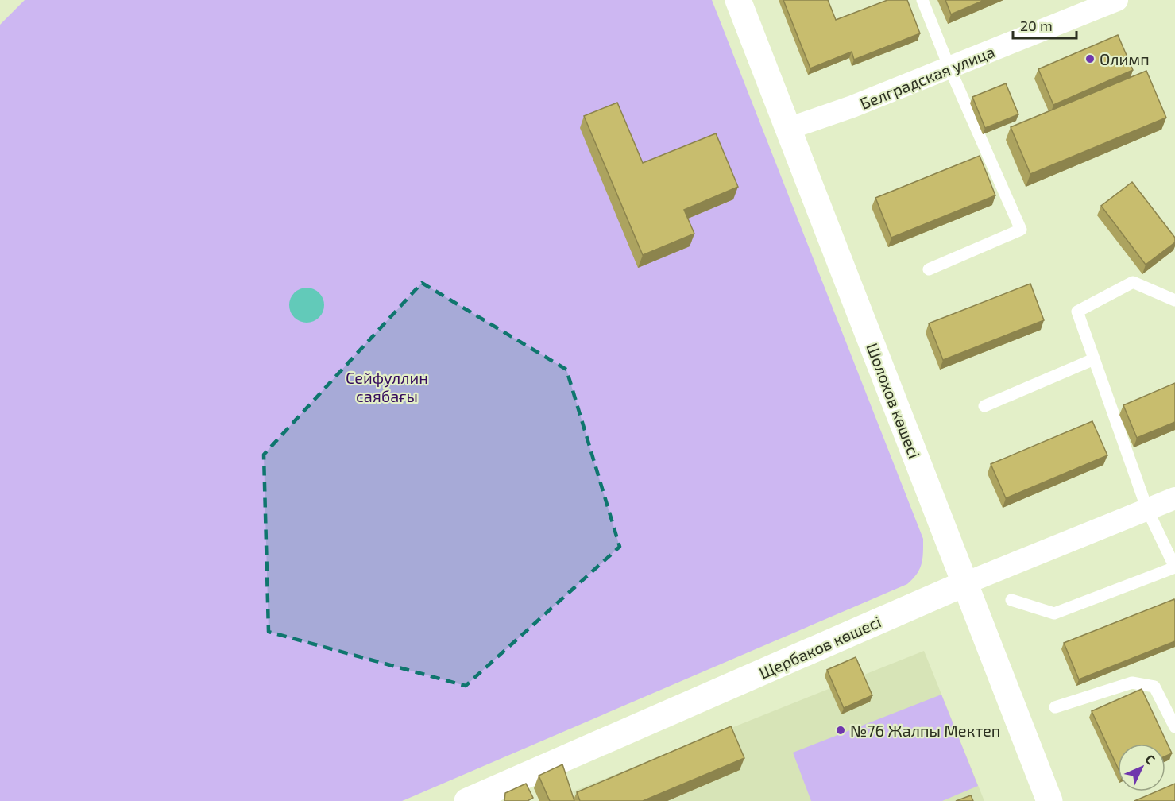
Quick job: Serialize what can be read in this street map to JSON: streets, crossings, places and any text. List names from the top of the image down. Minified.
{"streets":{"main road":["Шолохов көшесі","Щербаков көшесі"],"street":["Белградская улица"]},"crossings":[["Белградская улица","Шолохов көшесі"],["Шолохов көшесі","Щербаков көшесі"]],"parks":["Сейфуллин саябағы"],"places":["Олимп","№76 Жалпы Мектеп"],"scale_bar":"20 m","north":"top right"}
